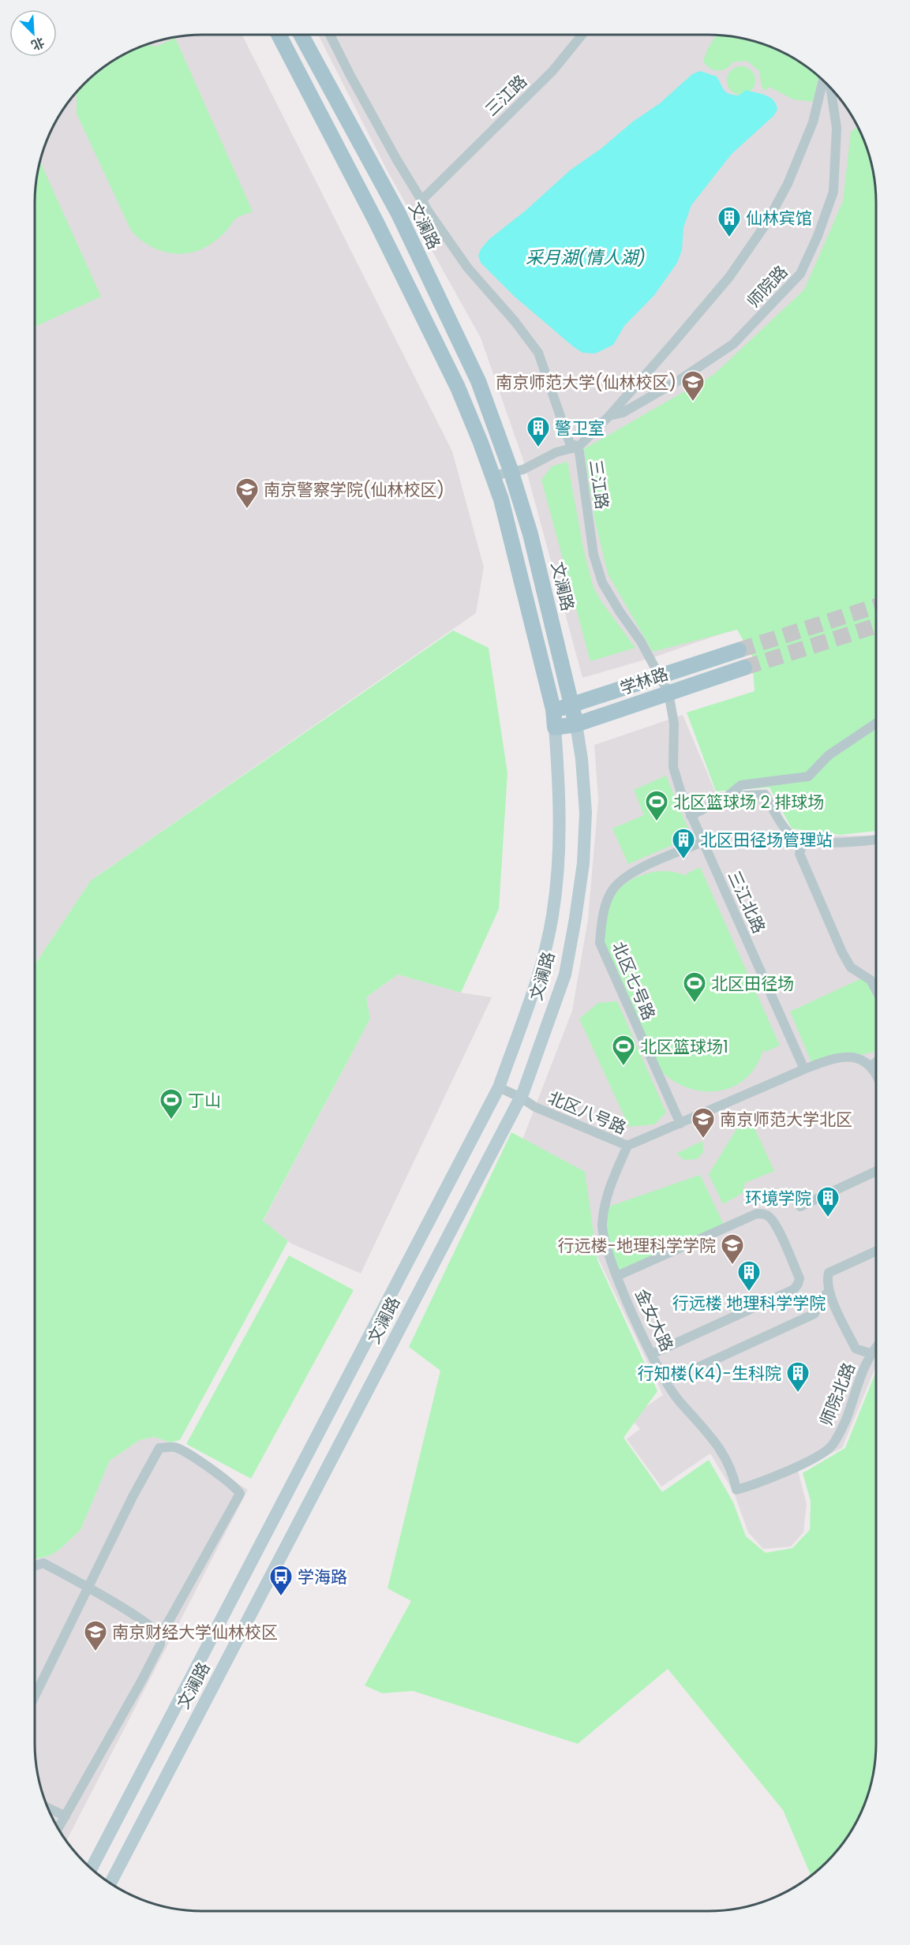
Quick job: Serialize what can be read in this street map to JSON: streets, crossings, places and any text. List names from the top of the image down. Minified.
{"streets":{"main road":["文澜路","学林路"],"street":["三江路","师院路","三江北路","北区七号路","北区八号路","金女大路","师院北路"]},"crossings":[["三江路","师院路"],["三江路","学林路"],["三江路","三江北路"],["文澜路","学林路"],["文澜路","北区八号路"],["学林路","三江北路"],["三江北路","北区七号路"],["北区八号路","金女大路"],["金女大路","师院北路"]],"water":["采月湖(情人湖)"],"places":{"building":["仙林宾馆","警卫室","北区田径场管理站","环境学院","行远楼 地理科学学院","行知楼(K4)-生科院"],"school or university":["南京师范大学(仙林校区)","南京警察学院(仙林校区)","南京师范大学北区","行远楼-地理科学学院","南京财经大学仙林校区"],"sports":["北区篮球场 2 排球场","北区田径场","北区篮球场1","丁山"],"bus stop":["学海路"]},"north":"bottom right"}
